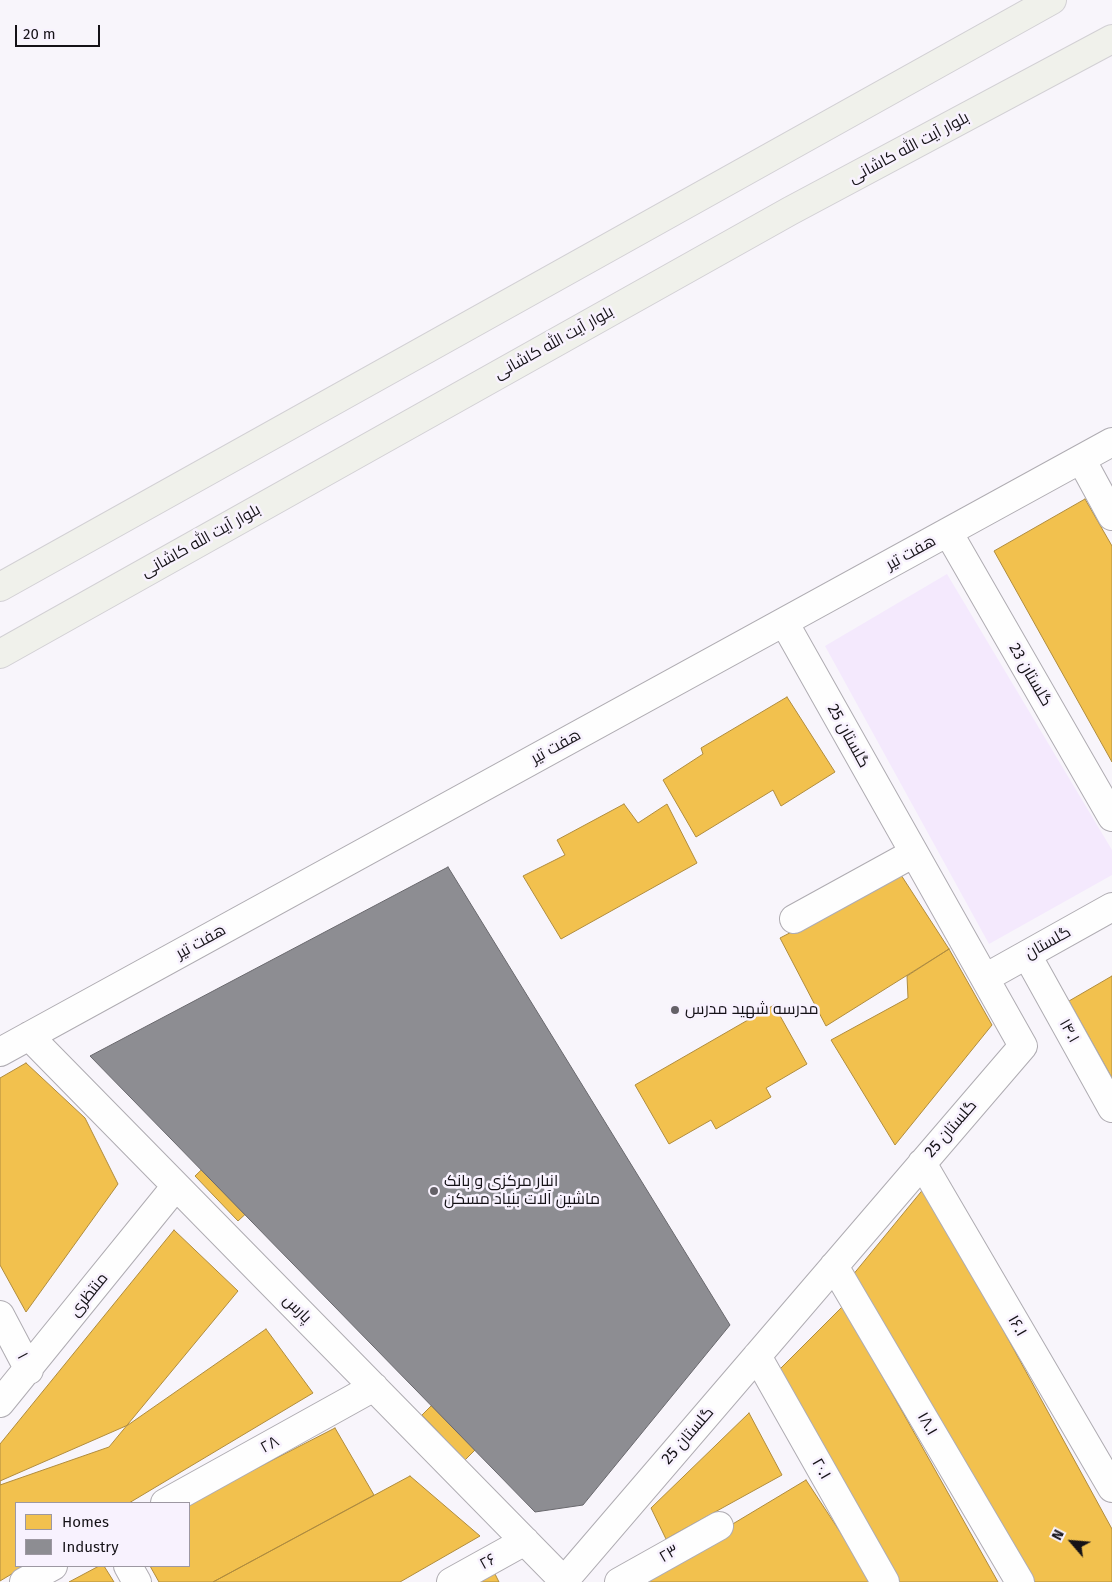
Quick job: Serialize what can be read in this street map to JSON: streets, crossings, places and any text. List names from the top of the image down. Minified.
{"streets":{"main road":["بلوار آیت الله کاشانی"],"street":["هفت تیر","گلستان 23","گلستان 25","گلستان","۱۴.۱","منتظری","پارس","۱۶.۱","۱","۱۸.۱","۲۸","۲۰.۱","۲۳","۲۶"]},"crossings":[["هفت تیر","گلستان 23"],["هفت تیر","گلستان 25"],["هفت تیر","پارس"],["گلستان 25","گلستان"],["گلستان 25","پارس"],["گلستان 25","۱۶.۱"],["گلستان 25","۱۸.۱"],["گلستان 25","۲۰.۱"],["گلستان","۱۴.۱"],["منتظری","پارس"],["منتظری","۱"],["پارس","۲۸"],["پارس","۲۶"]],"places":["مدرسه شهید مدرس","انبار مرکزی و بانک ماشین آلات بنیاد مسکن"],"legend":["Homes","Industry"],"scale_bar":"20 m","north":"top left"}
